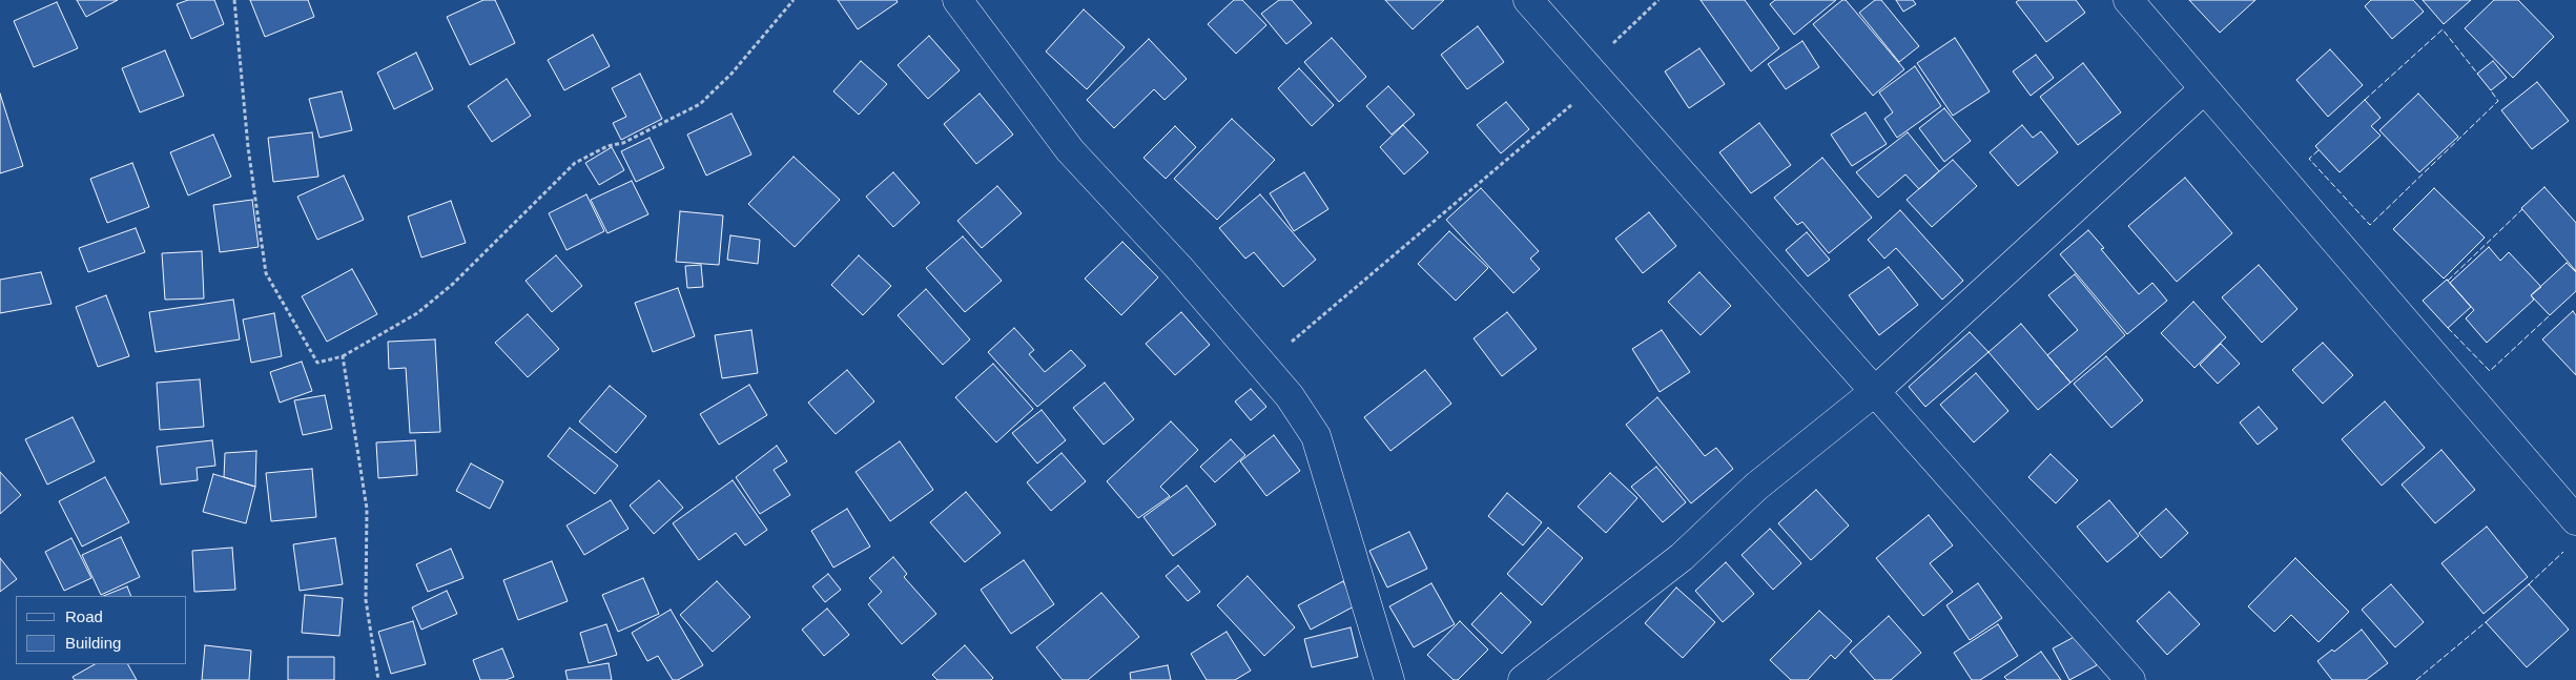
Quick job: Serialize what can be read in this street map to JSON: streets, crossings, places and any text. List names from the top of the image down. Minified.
{"legend":["Road","Building"]}
